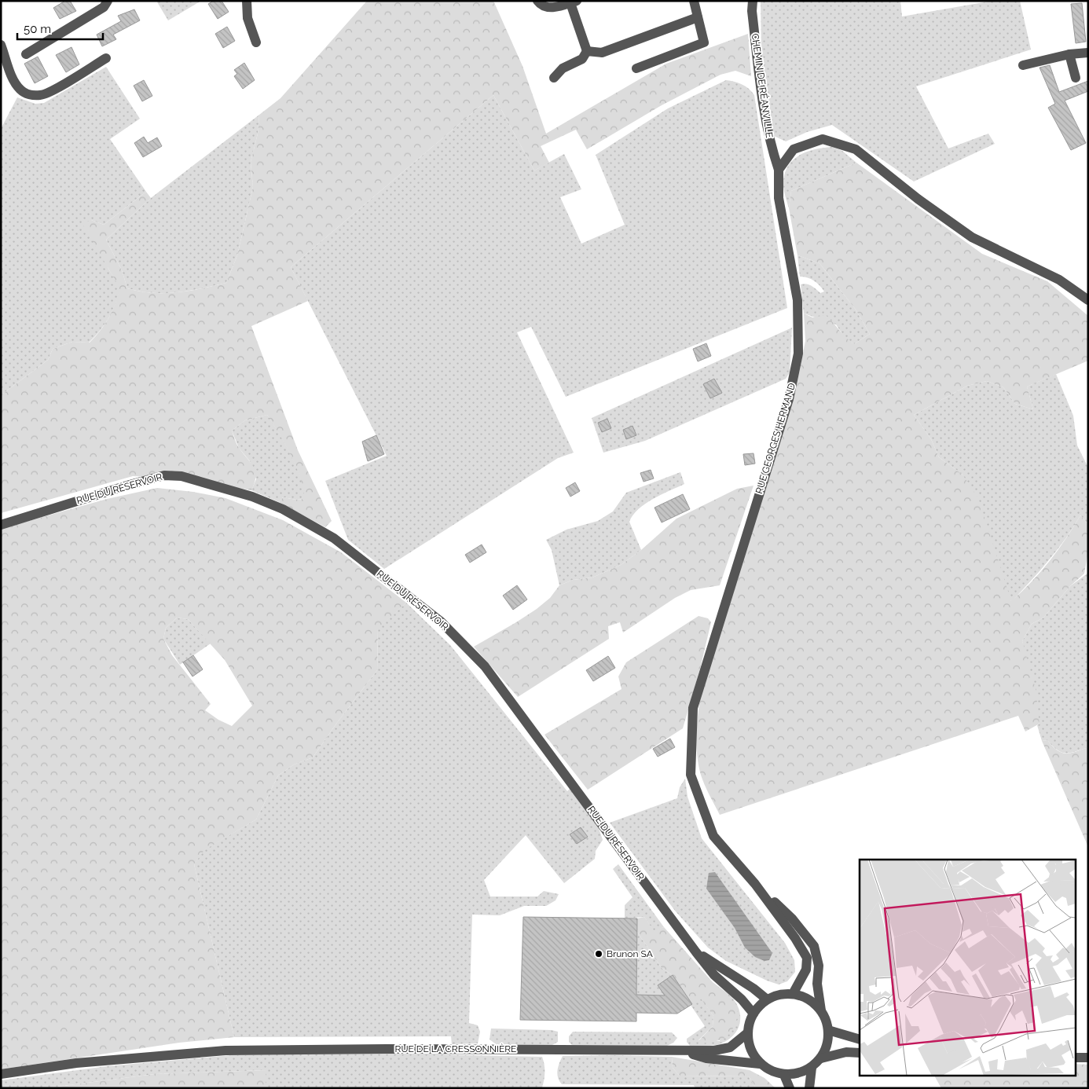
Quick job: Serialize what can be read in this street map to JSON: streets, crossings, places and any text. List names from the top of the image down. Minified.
{"streets":{"street":["CHEMIN DE RÉANVILLE","RUE GEORGES HERMAND","RUE DU RÉSERVOIR","RUE DE LA CRESSONNIÈRE"]},"crossings":[["CHEMIN DE RÉANVILLE","RUE GEORGES HERMAND"],["RUE GEORGES HERMAND","RUE DU RÉSERVOIR"],["RUE GEORGES HERMAND","RUE DE LA CRESSONNIÈRE"],["RUE DU RÉSERVOIR","RUE DE LA CRESSONNIÈRE"]],"places":["Brunon SA"],"scale_bar":"50 m"}
